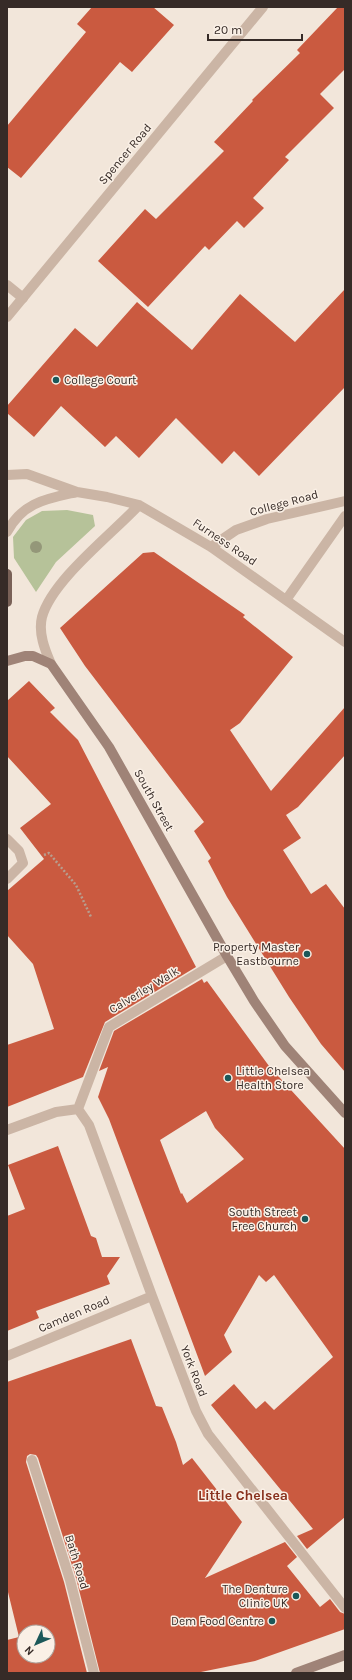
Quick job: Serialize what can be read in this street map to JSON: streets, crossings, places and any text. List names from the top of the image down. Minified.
{"streets":{"street":["Spencer Road","College Road","Furness Road","South Street","Calverley Walk","Camden Road","York Road","Bath Road"]},"crossings":[["College Road","Furness Road"],["Furness Road","South Street"],["South Street","Calverley Walk"],["Calverley Walk","York Road"],["Camden Road","York Road"]],"districts":["Little Chelsea"],"places":["College Court","Property Master Eastbourne","Little Chelsea Health Store","South Street Free Church","The Denture Clinic UK","Dem Food Centre"],"scale_bar":"20 m","north":"bottom left"}
